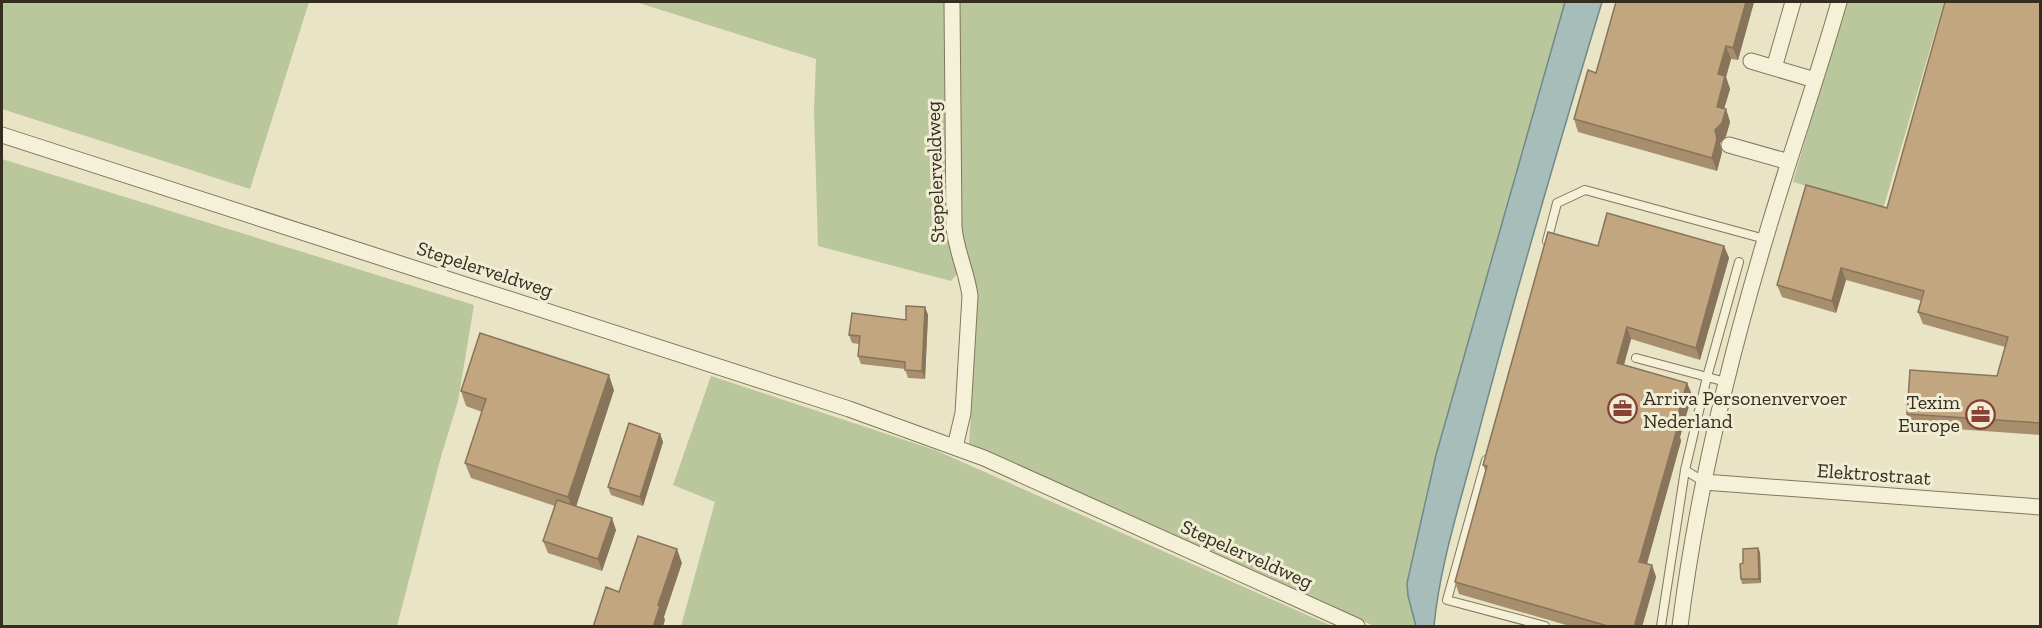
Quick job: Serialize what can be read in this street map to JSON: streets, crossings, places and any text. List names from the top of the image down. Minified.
{"streets":{"street":["Stepelerveldweg","Elektrostraat"]},"places":{"office":["Arriva Personenvervoer Nederland","Texim Europe"]}}
